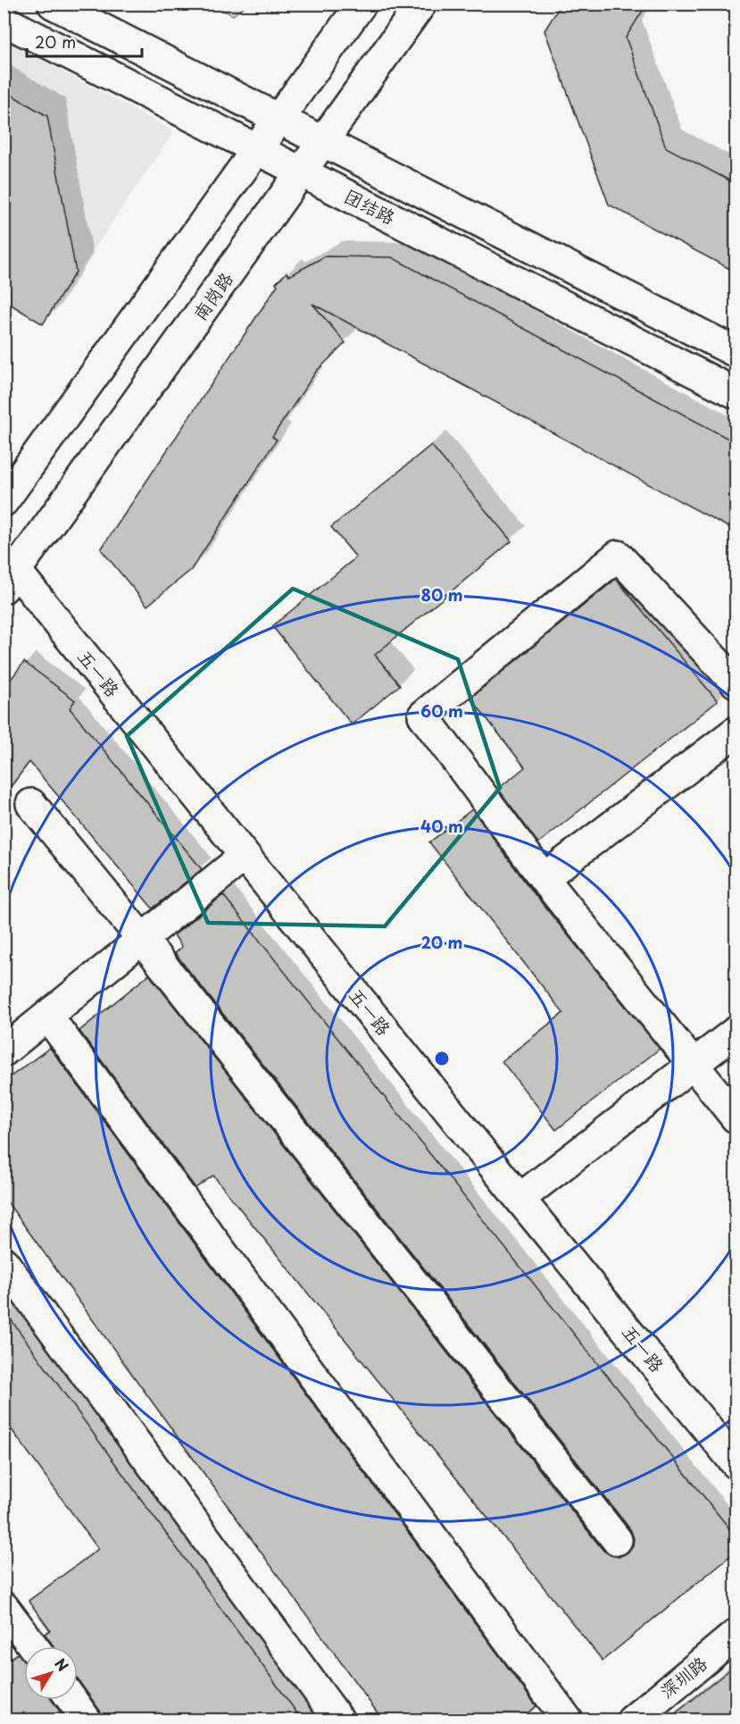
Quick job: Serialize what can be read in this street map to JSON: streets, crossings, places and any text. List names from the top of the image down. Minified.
{"streets":{"street":["团结路","南岗路","五一路","深圳路"]},"crossings":[["团结路","南岗路"],["南岗路","五一路"]],"scale_bar":"20 m","north":"top right","rings":["80 m","60 m","40 m","20 m"]}
